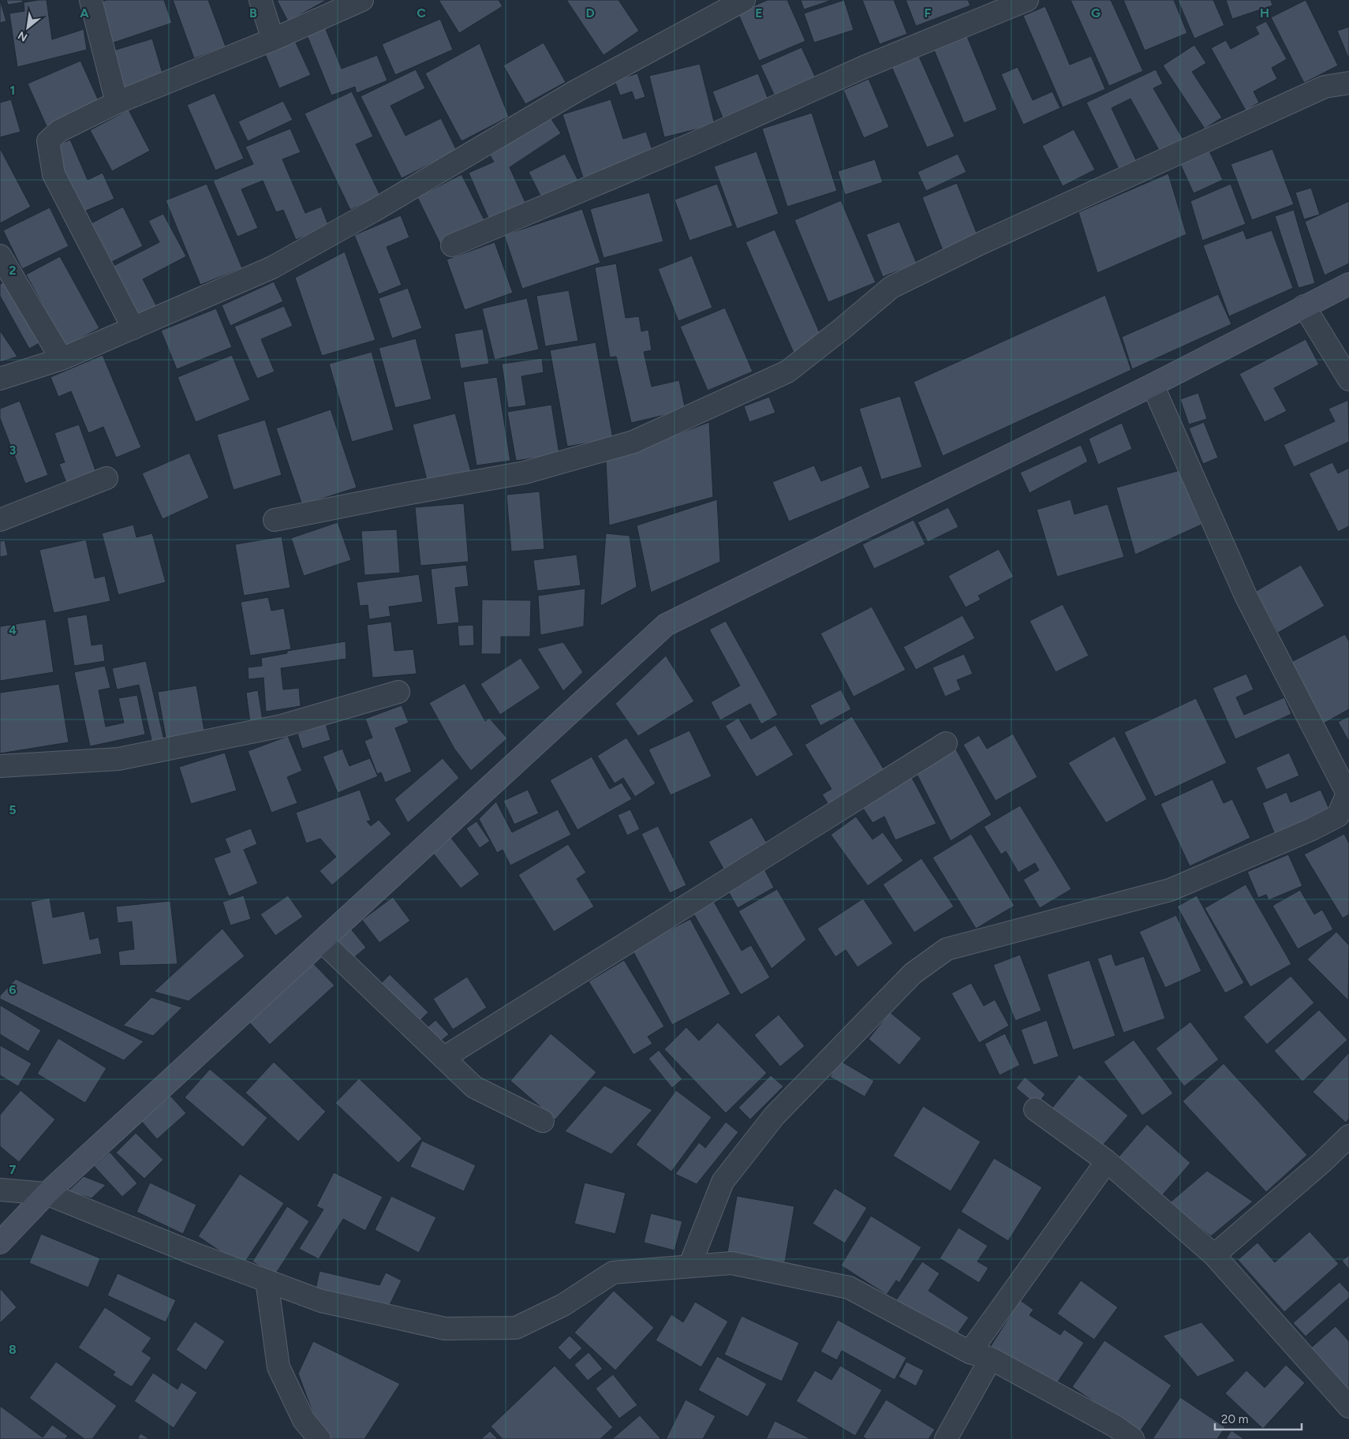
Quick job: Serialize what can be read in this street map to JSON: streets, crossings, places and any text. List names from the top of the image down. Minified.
{"scale_bar":"20 m","north":"bottom left","grid":{"columns":["A","B","C","D","E","F","G","H"],"rows":["1","2","3","4","5","6","7","8"]}}
